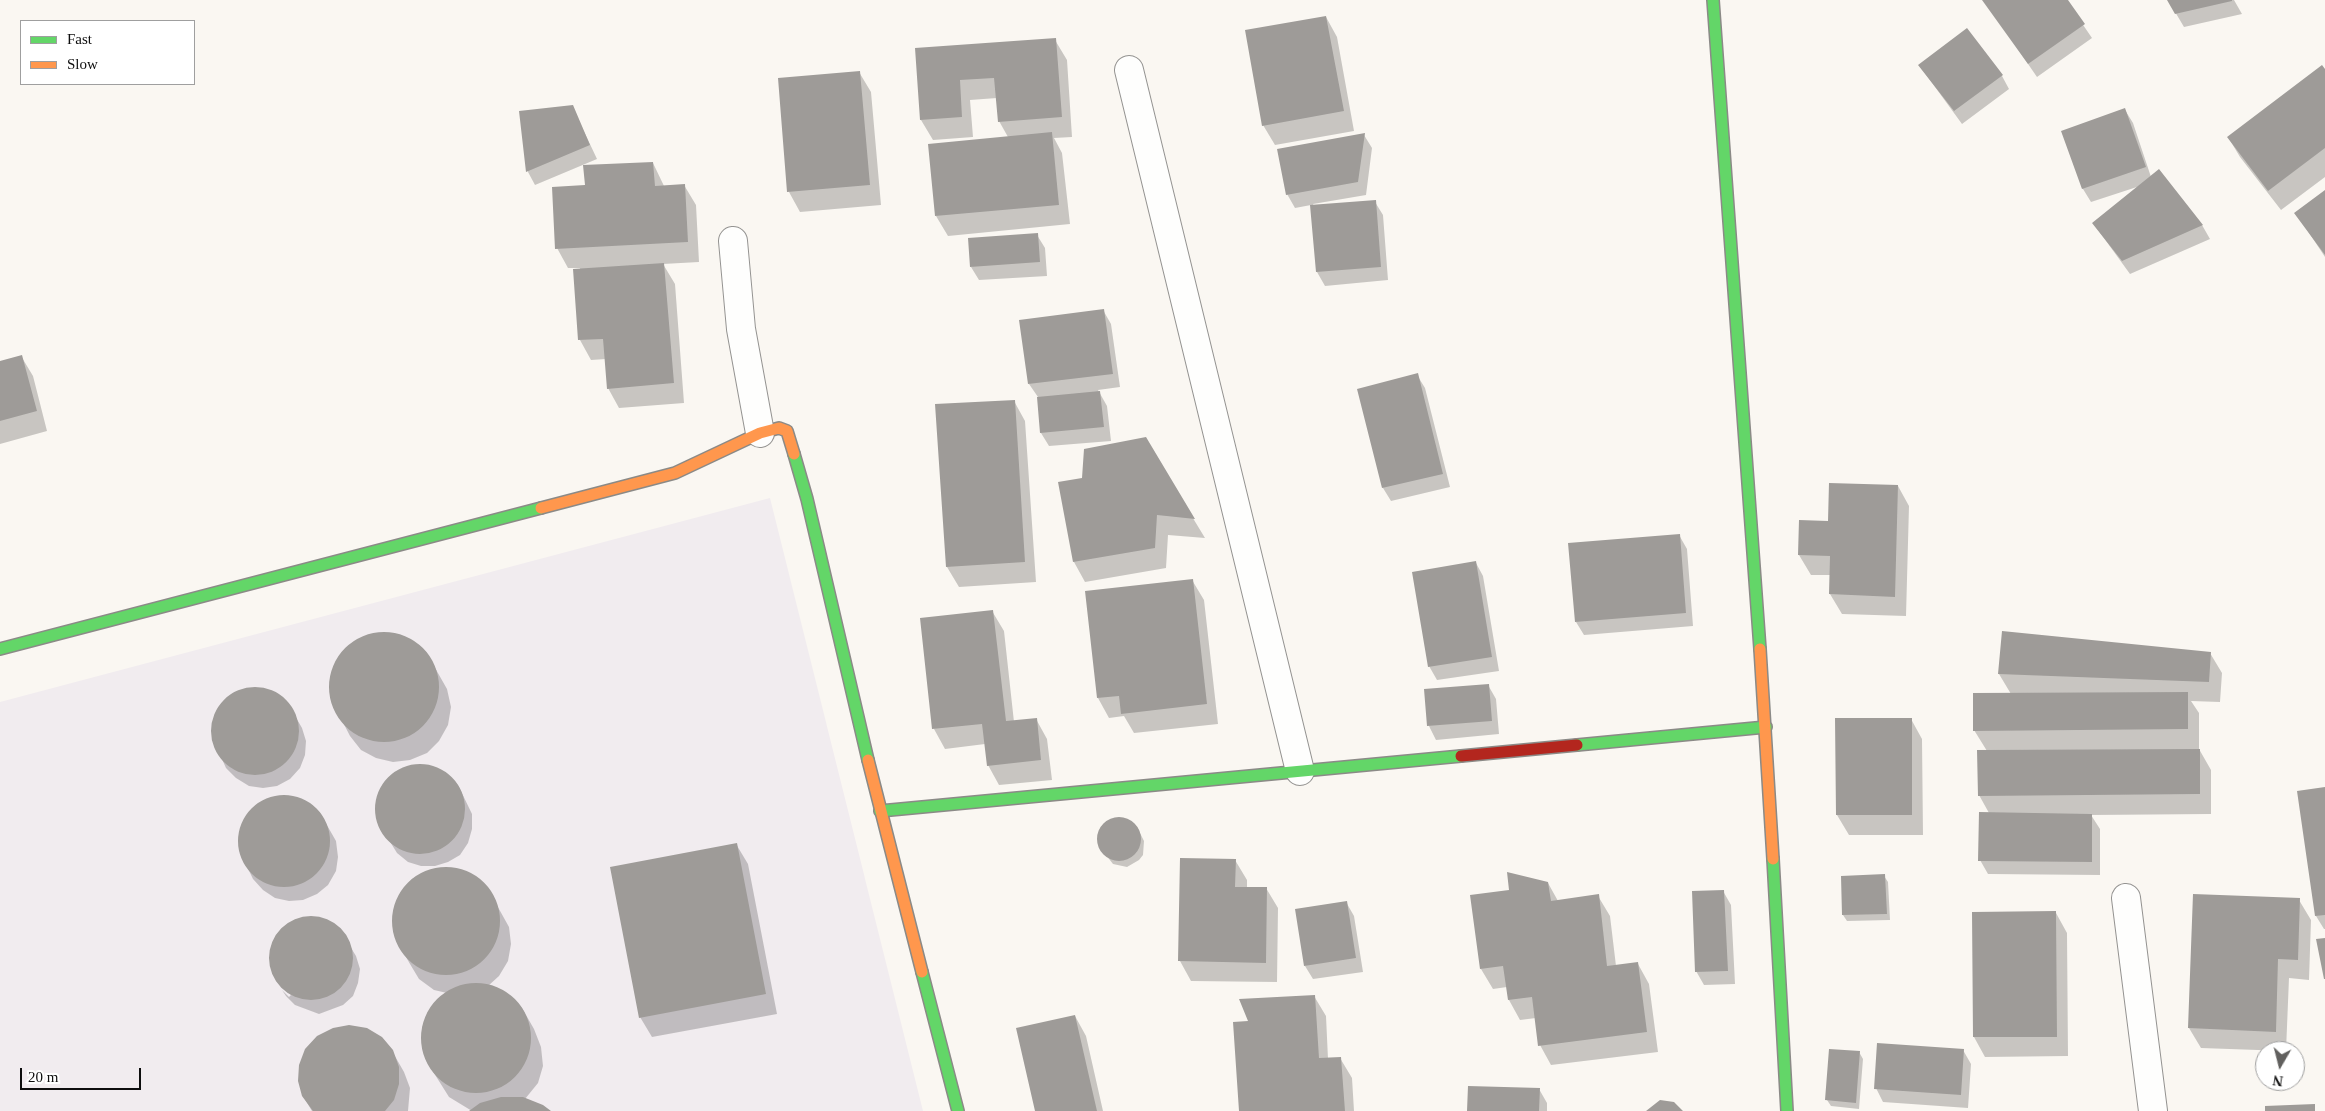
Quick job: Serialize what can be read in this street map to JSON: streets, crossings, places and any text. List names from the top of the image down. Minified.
{"legend":["Fast","Slow"],"scale_bar":"20 m","north":"bottom"}
